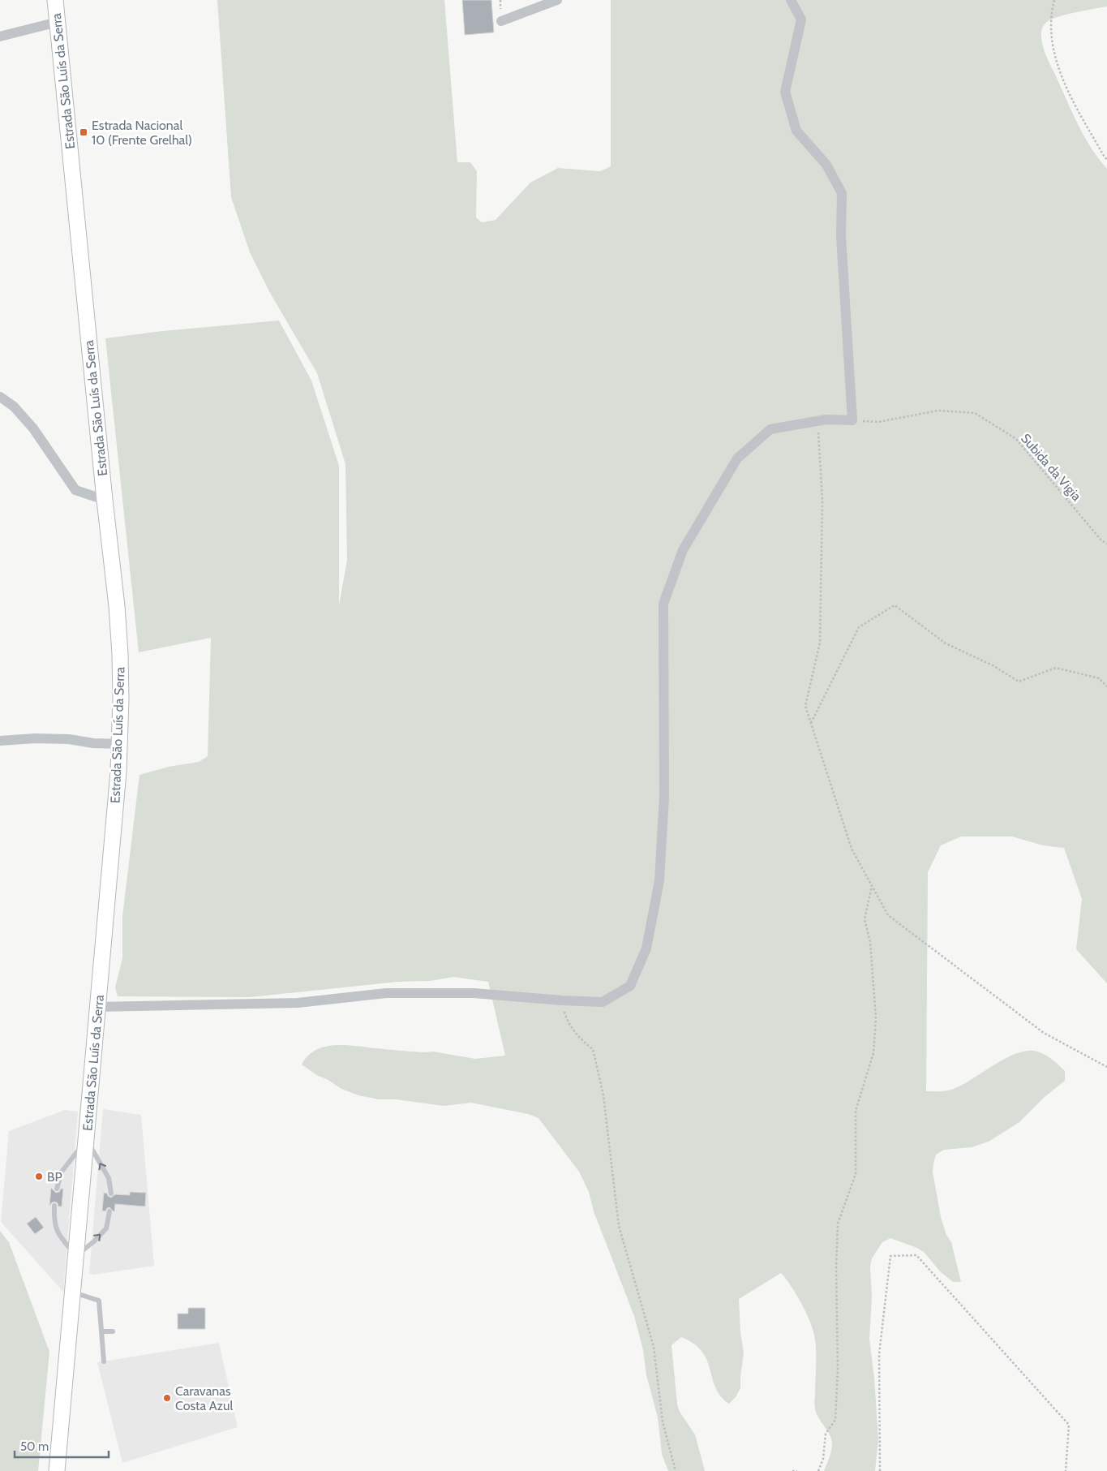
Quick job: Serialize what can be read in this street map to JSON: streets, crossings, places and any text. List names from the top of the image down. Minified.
{"streets":{"main road":["Estrada São Luís da Serra"],"path":["Subida da Vigia"]},"places":{"transit":["Estrada Nacional 10 (Frente Grelhal)"],"other":["BP","Caravanas Costa Azul"]},"scale_bar":"50 m"}
